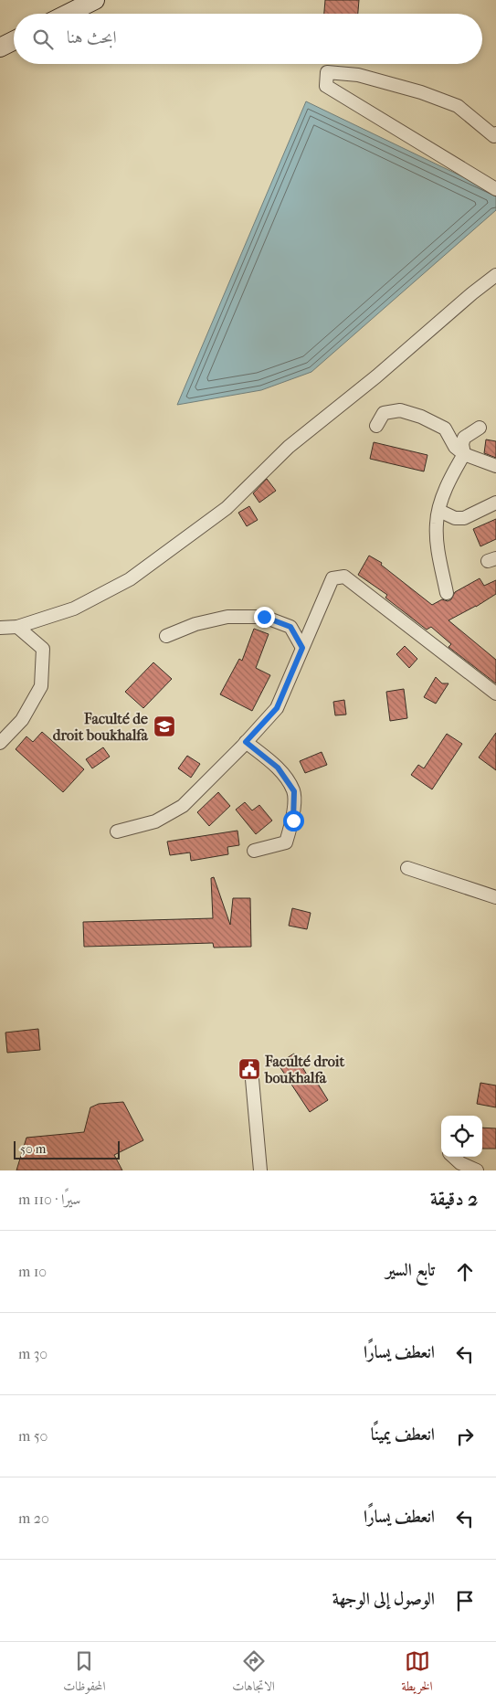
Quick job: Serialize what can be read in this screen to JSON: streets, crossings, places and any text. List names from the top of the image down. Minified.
{"places":{"school or university":["Faculté de droit boukhalfa"],"public building":["Faculté droit boukhalfa"]},"scale_bar":"50 m","page":{"search":"ابحث هنا","scale":"50 m","heading":["2 دقيقة","سيرًا · 110 m"],"list":[["تابع السير","10 m"],["انعطف يسارًا","30 m"],["انعطف يمينًا","50 m"],["انعطف يسارًا","20 m"],"الوصول إلى الوجهة"],"nav":["الخريطة","الاتجاهات","المحفوظات"]}}
